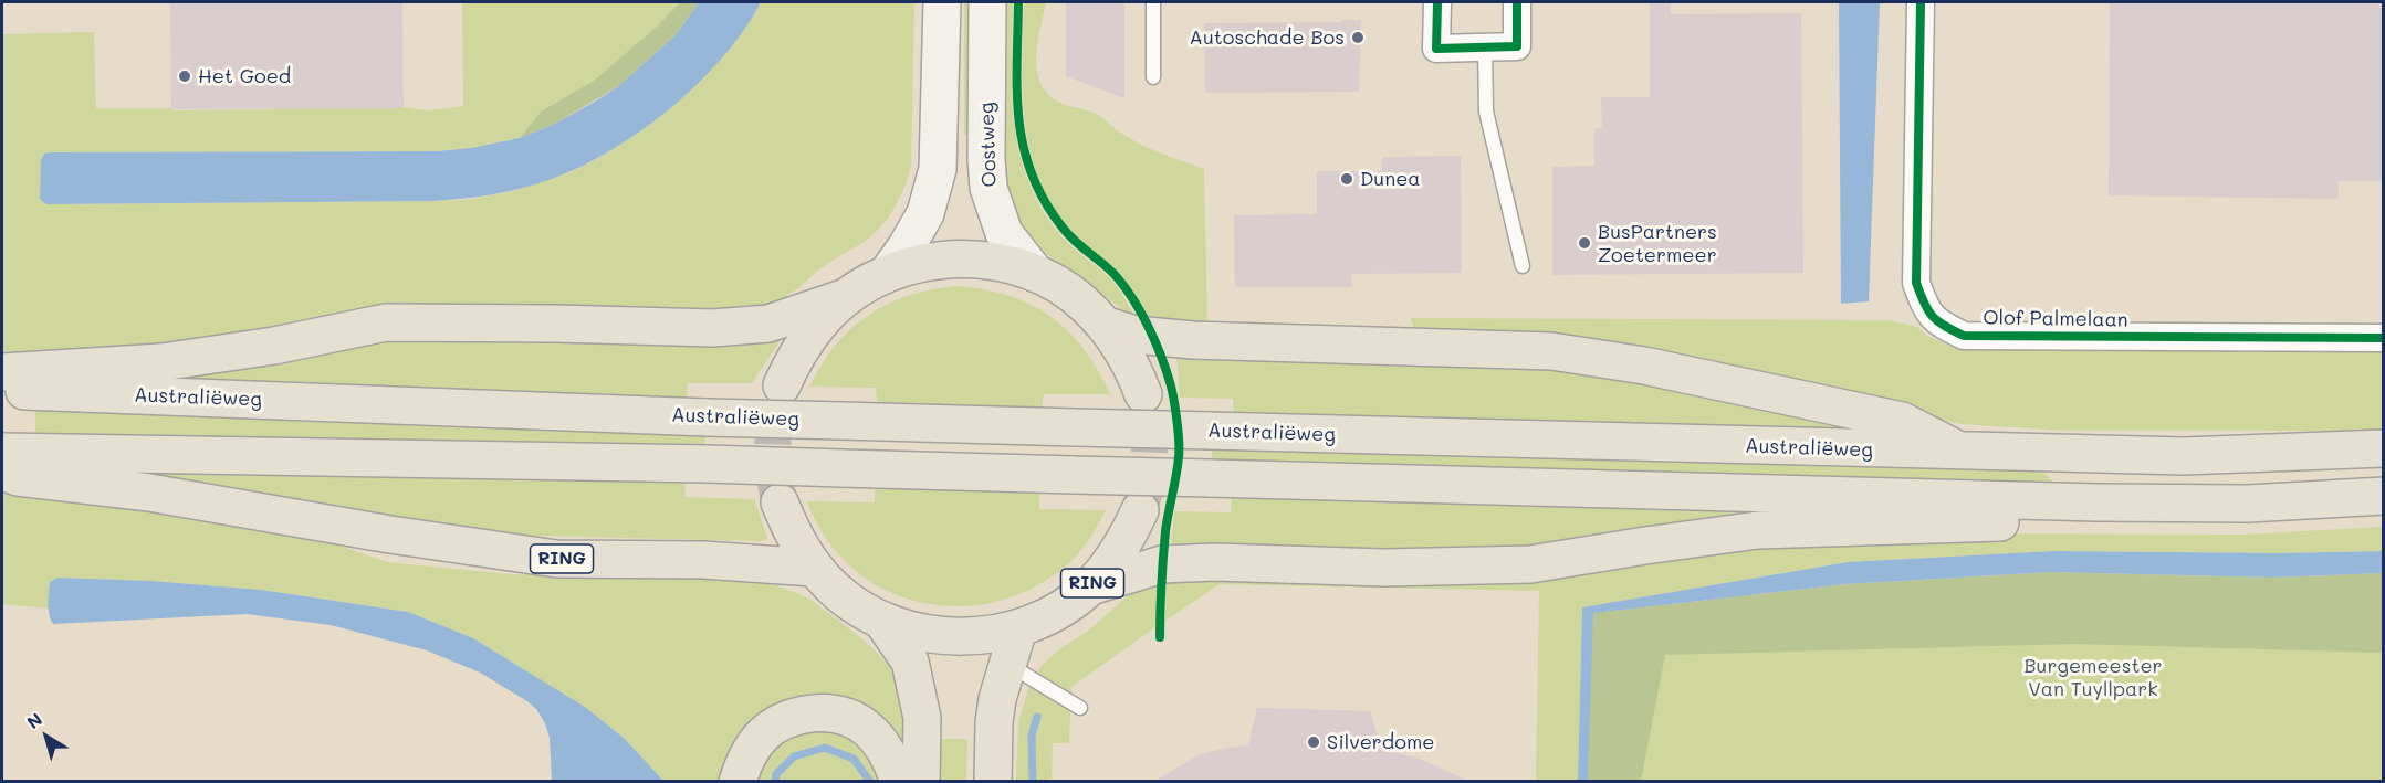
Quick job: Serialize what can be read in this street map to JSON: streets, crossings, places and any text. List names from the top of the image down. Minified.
{"streets":{"main road":["Oostweg","Australiëweg","RING"],"street":["Olof Palmelaan"]},"parks":["Burgemeester Van Tuyllpark"],"places":["Autoschade Bos","Het Goed","Dunea","BusPartners Zoetermeer","Silverdome"],"north":"top left"}
